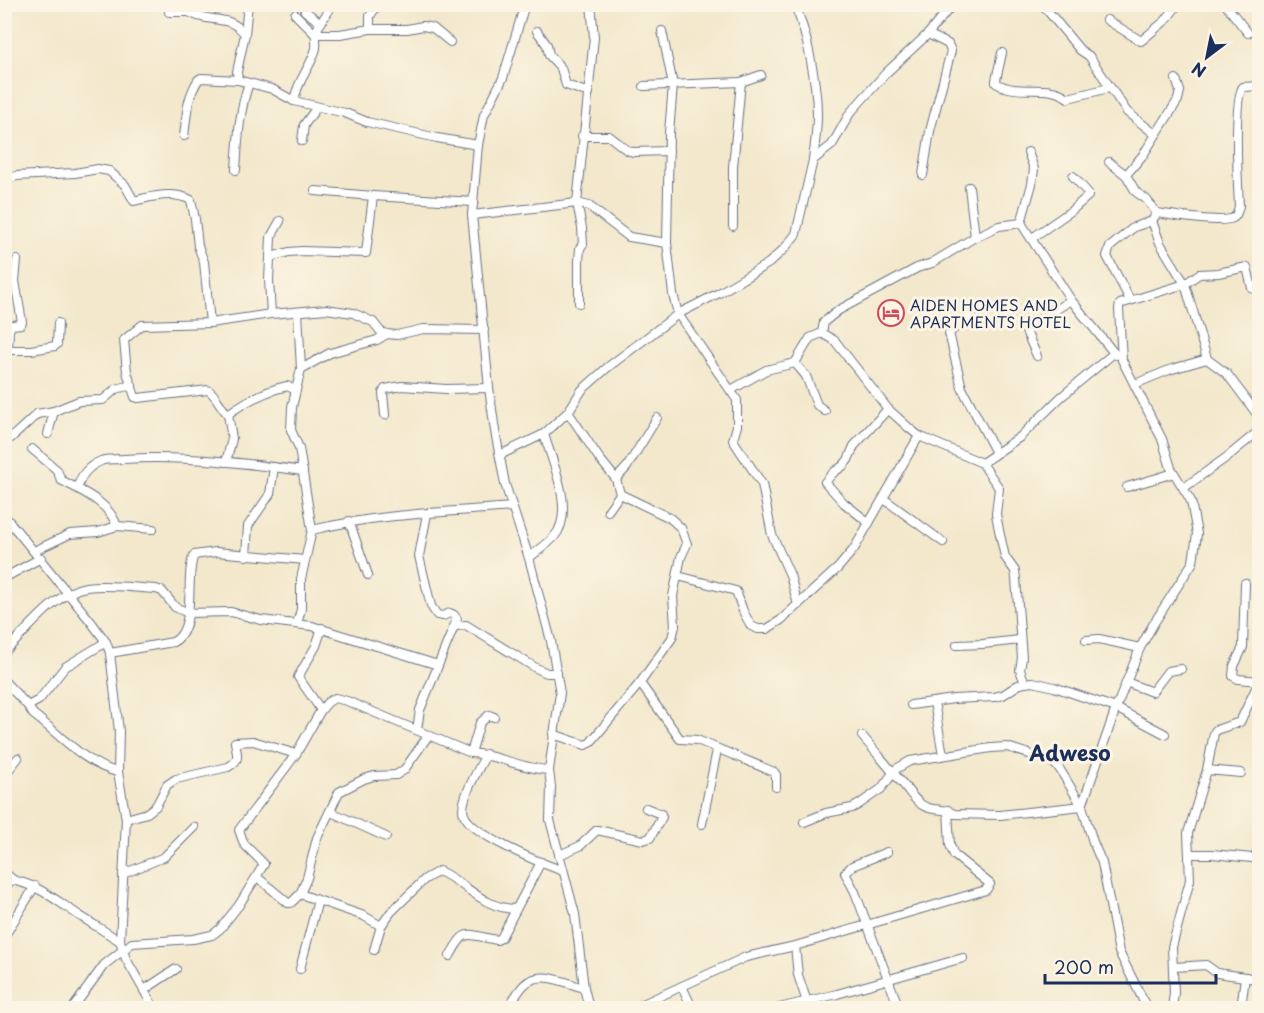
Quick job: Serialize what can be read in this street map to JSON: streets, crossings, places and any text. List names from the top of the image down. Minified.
{"districts":["Adweso"],"places":{"hotel":["AIDEN HOMES AND APARTMENTS HOTEL"]},"scale_bar":"200 m","north":"bottom left"}
